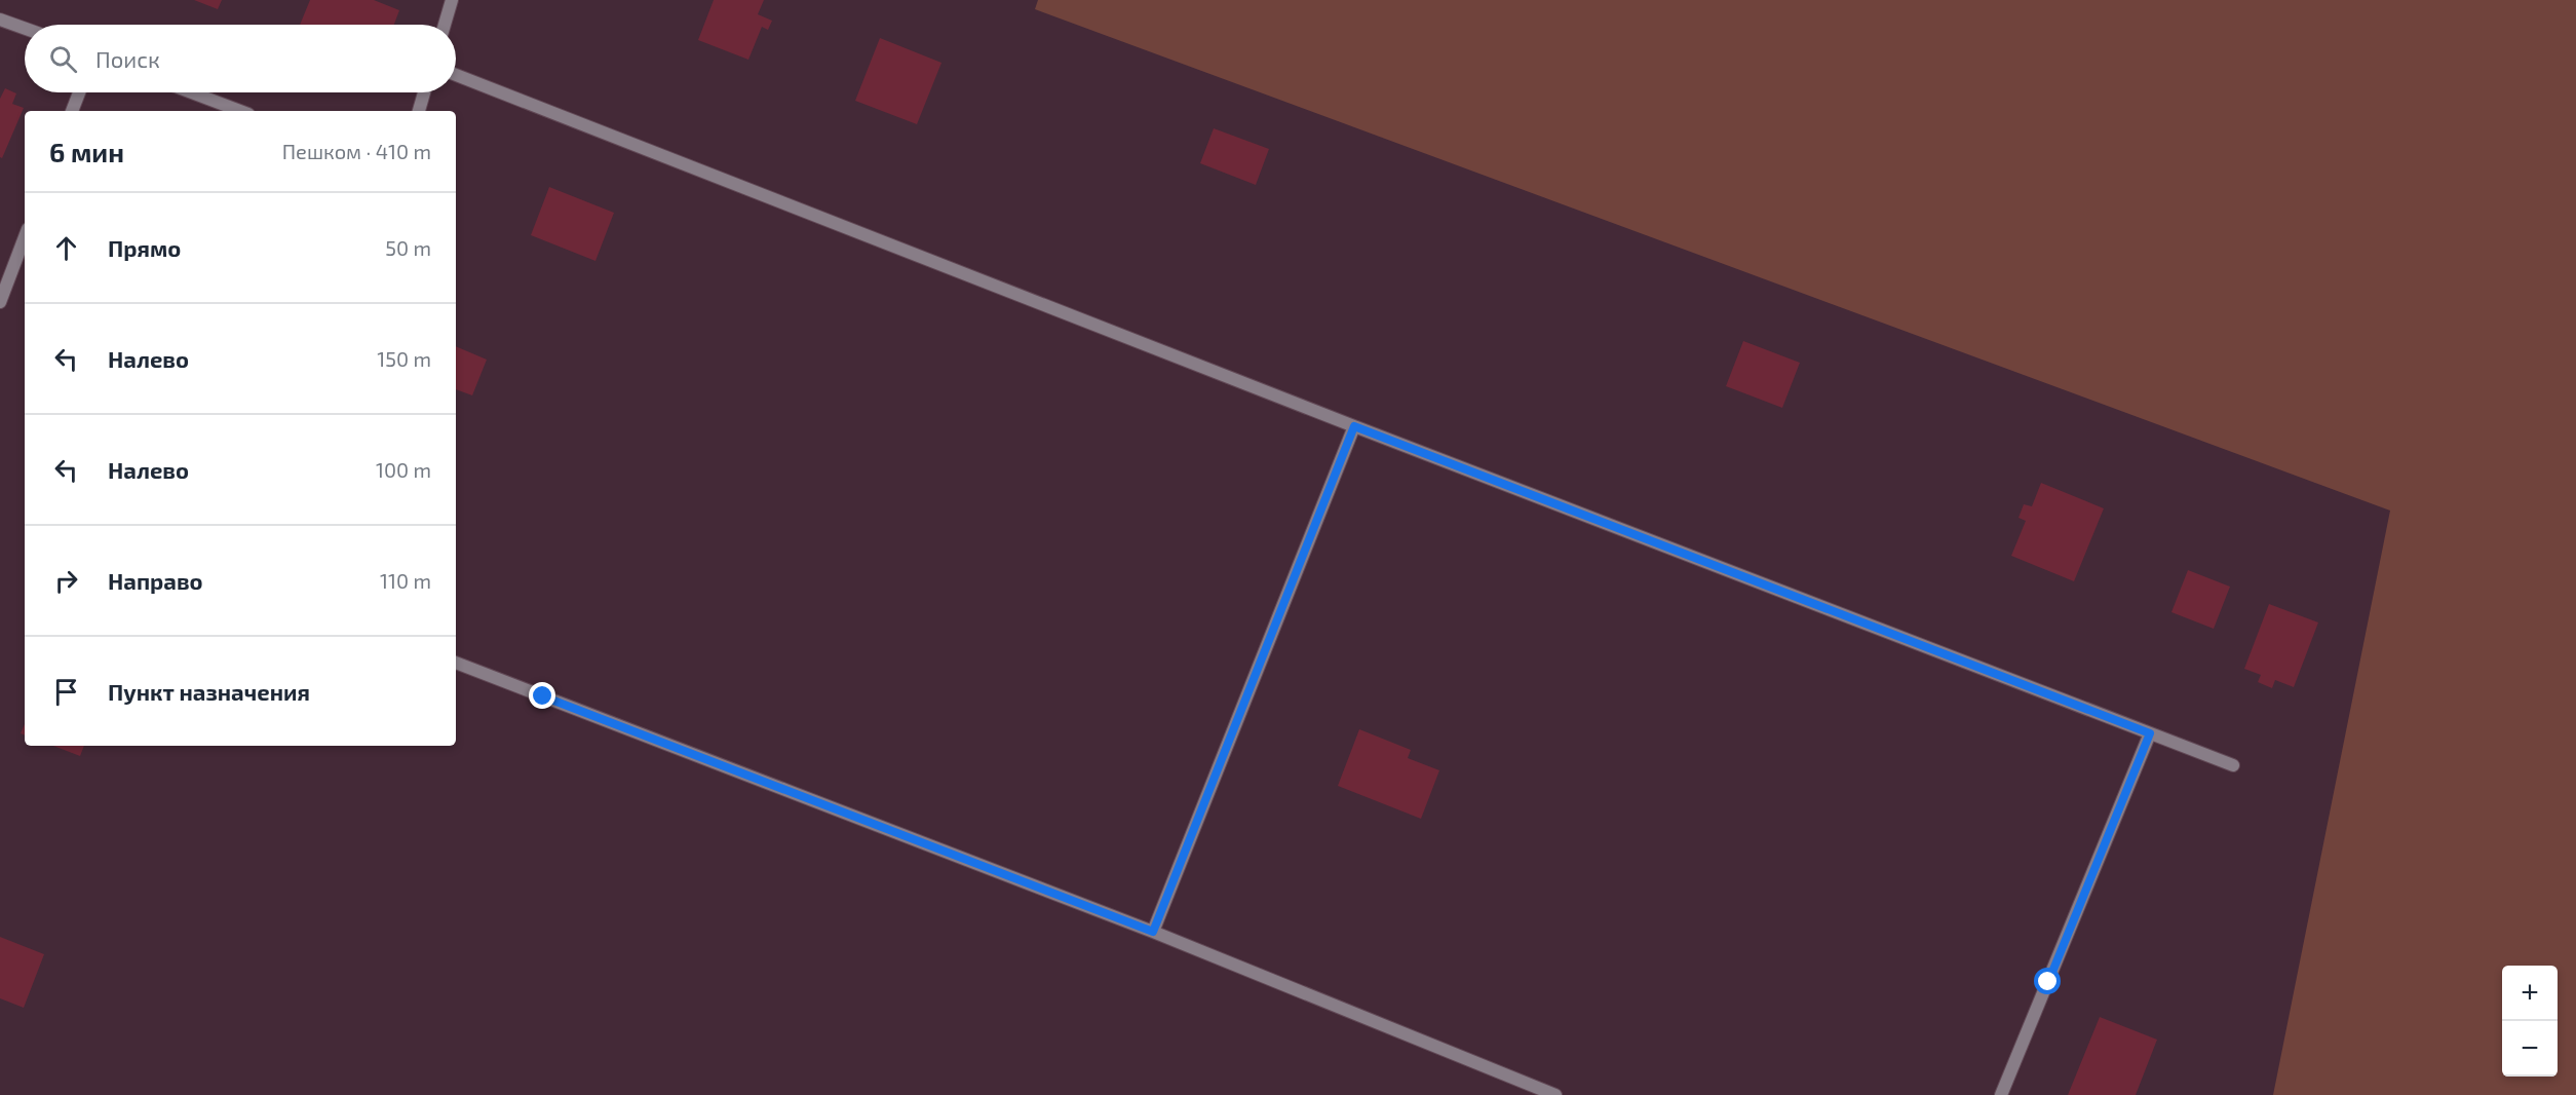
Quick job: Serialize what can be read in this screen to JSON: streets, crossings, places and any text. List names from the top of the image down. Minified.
{"page":{"search":"Поиск","heading":["6 мин","Пешком · 410 m"],"list":[["Прямо","50 m"],["Налево","150 m"],["Налево","100 m"],["Направо","110 m"],"Пункт назначения"],"map_buttons":["+","−"]}}
